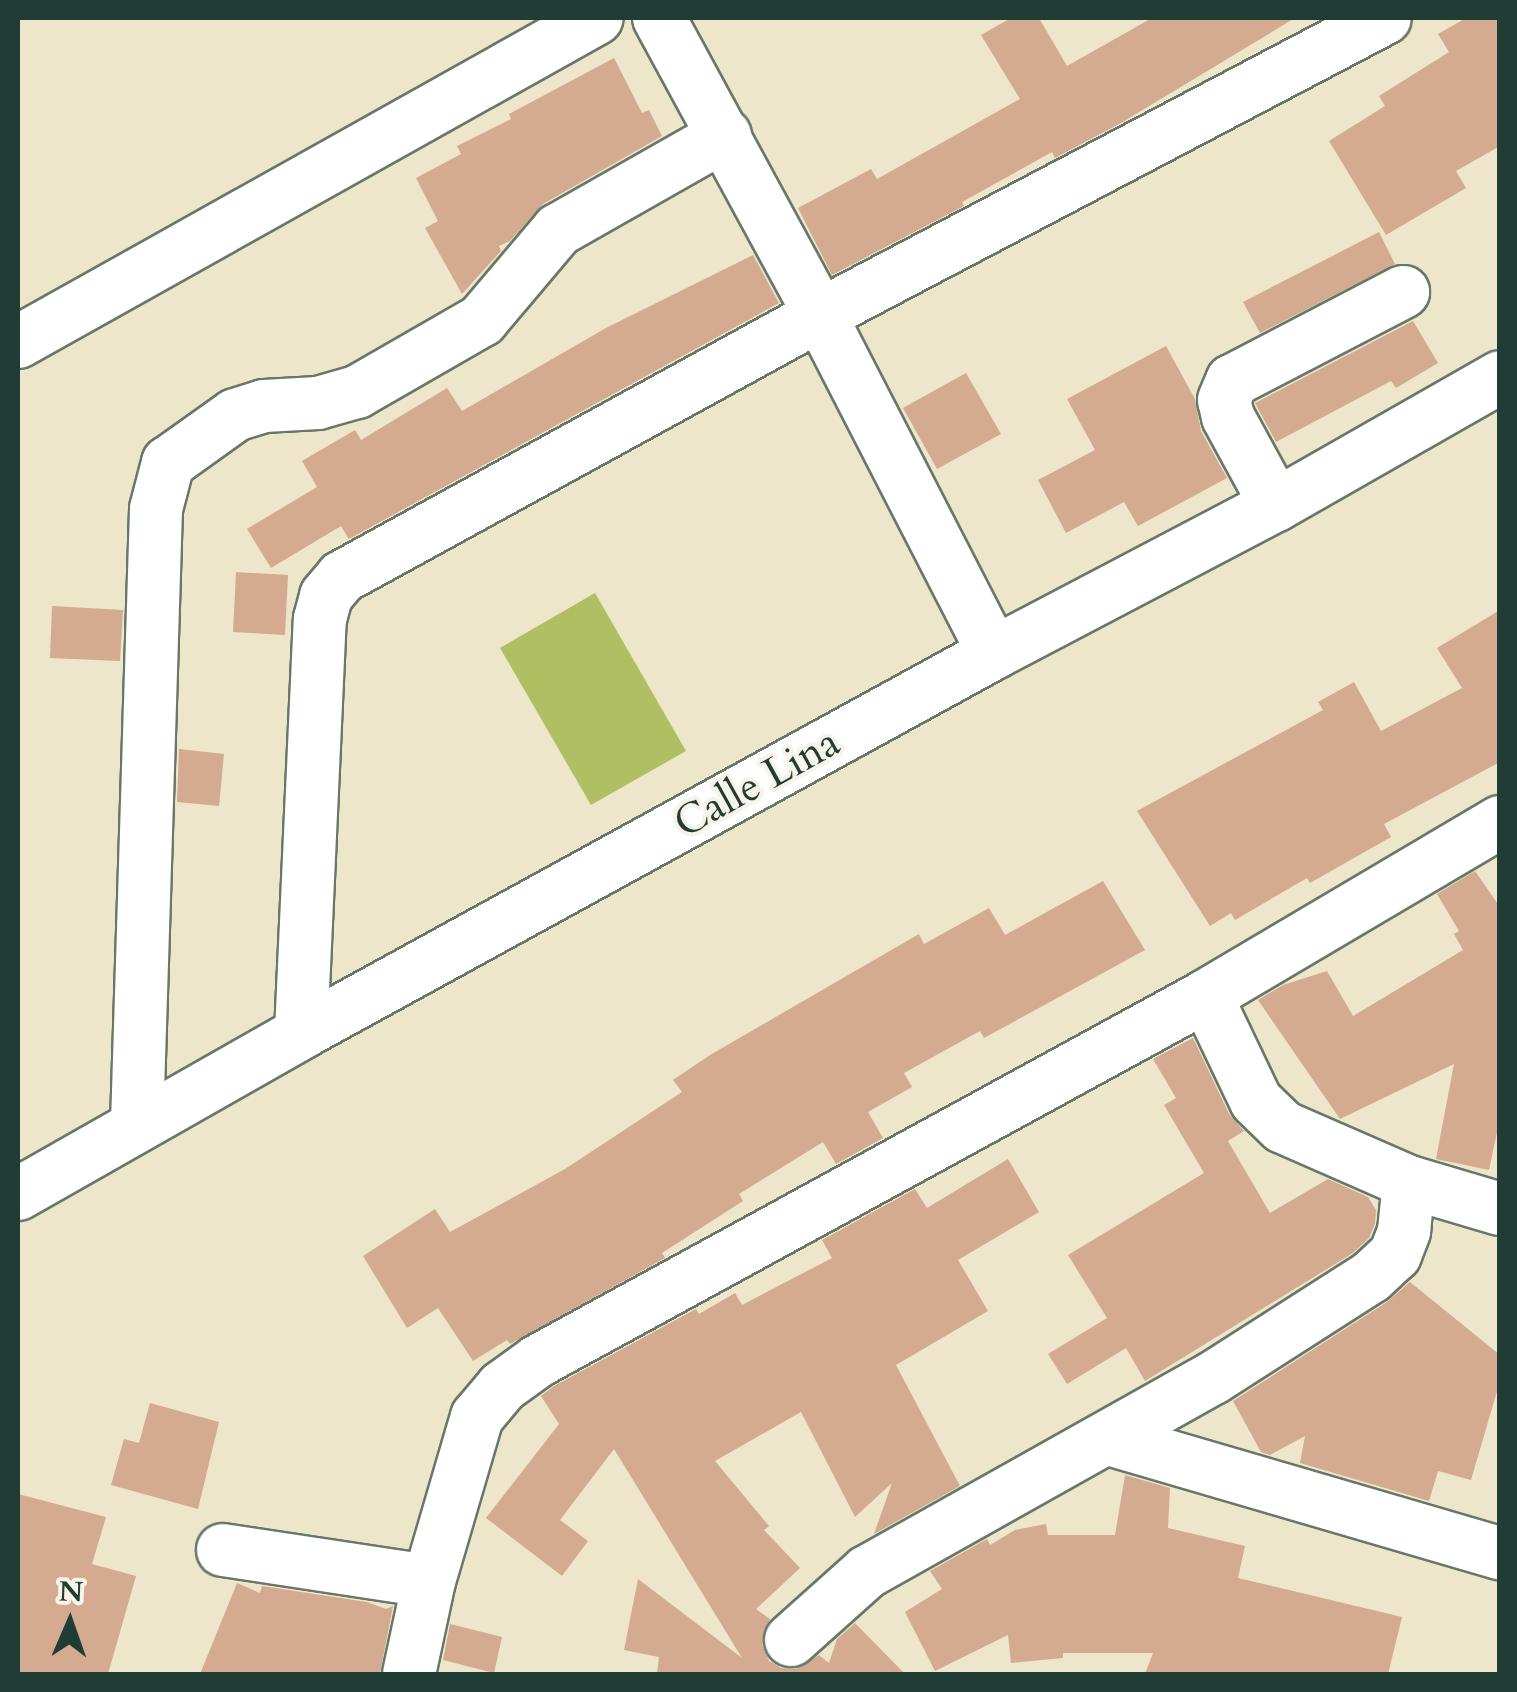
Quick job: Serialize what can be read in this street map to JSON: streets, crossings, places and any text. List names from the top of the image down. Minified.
{"streets":{"street":["Calle Lina"]},"north":"top"}
